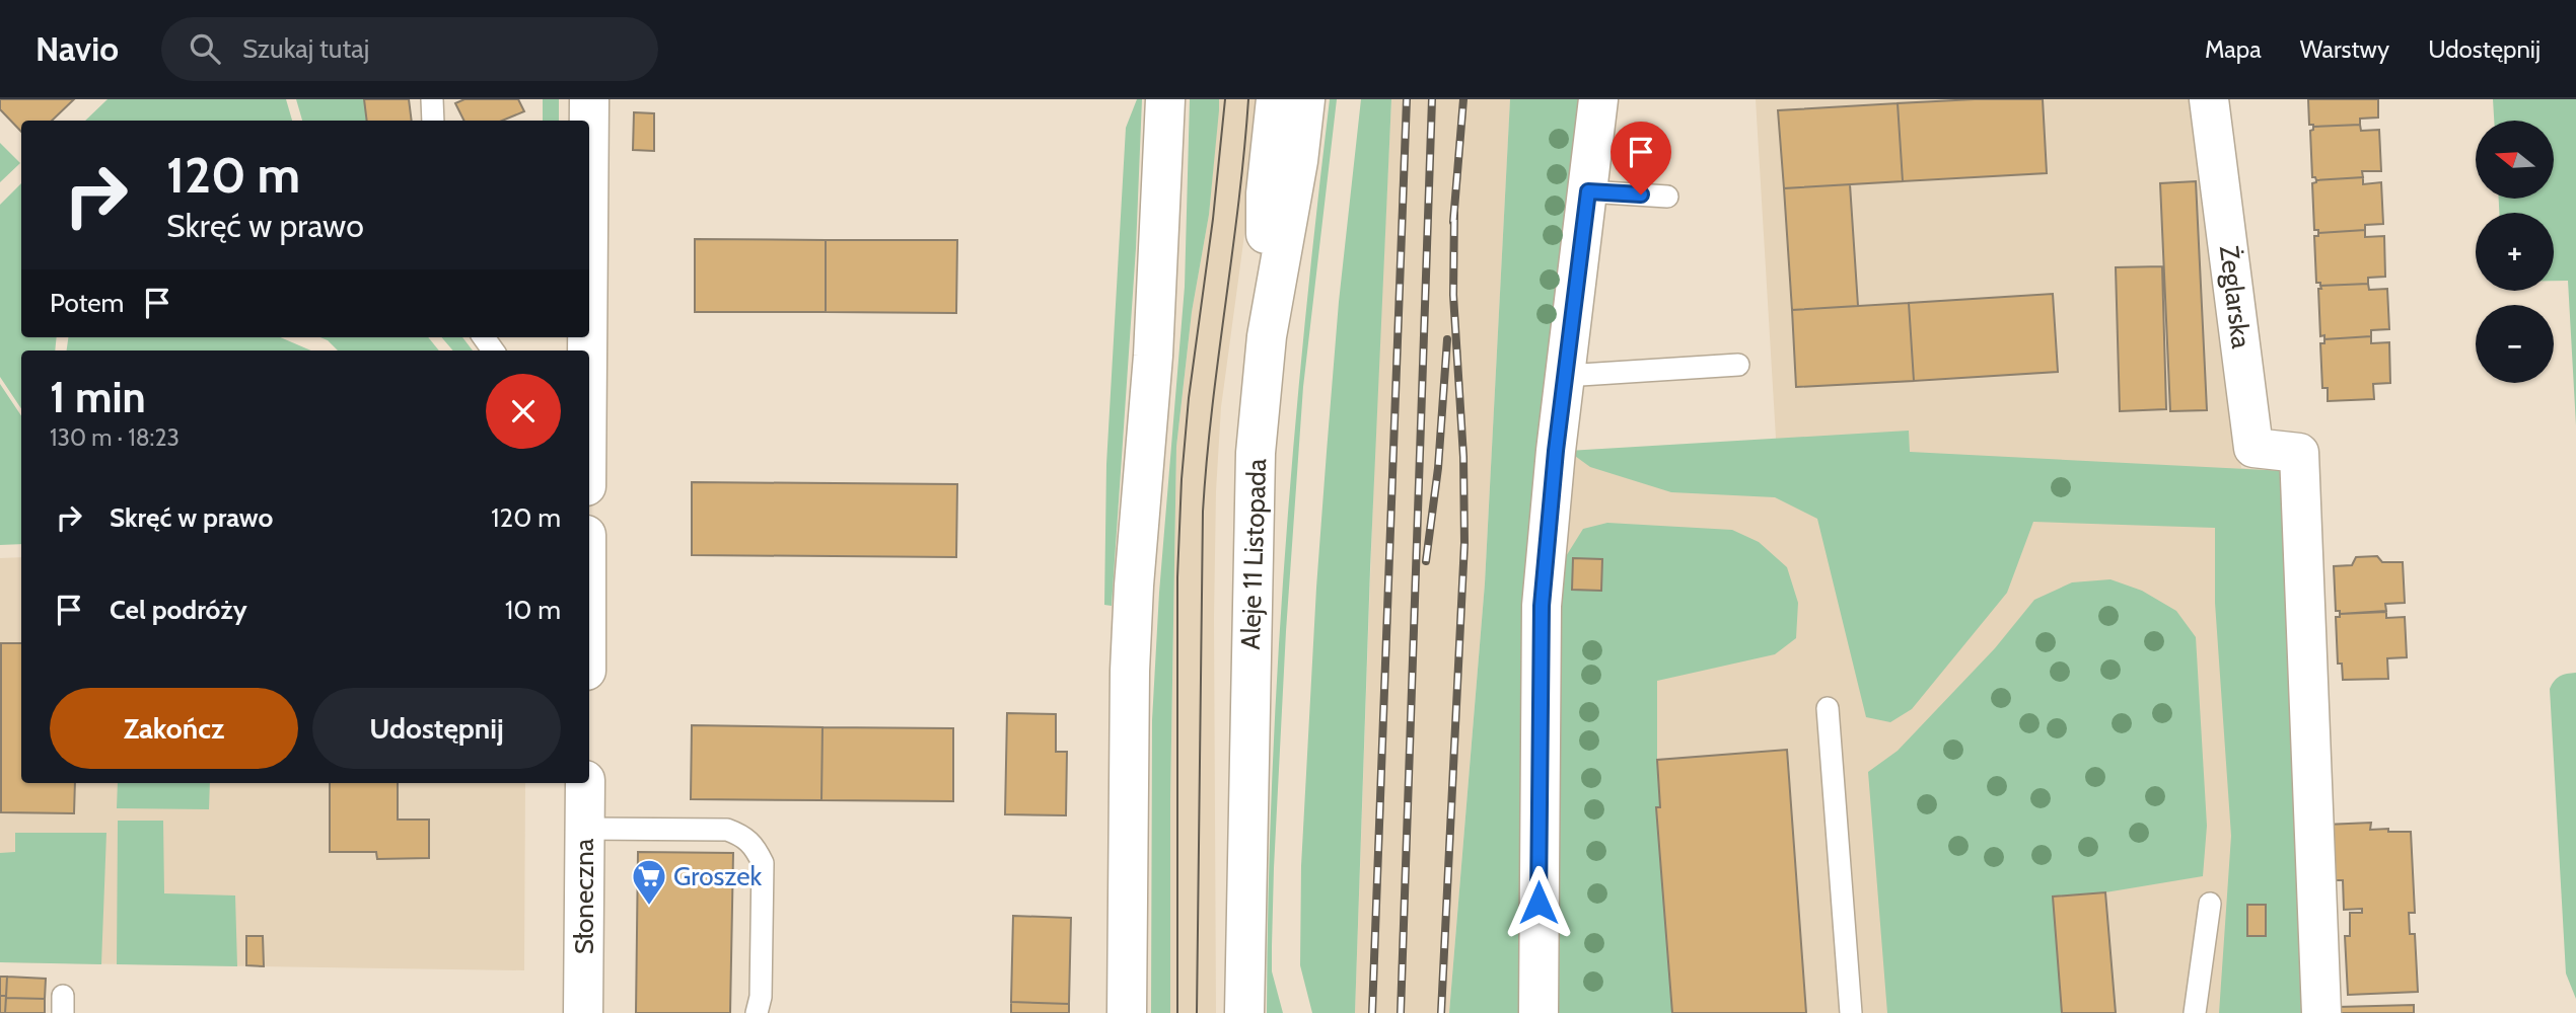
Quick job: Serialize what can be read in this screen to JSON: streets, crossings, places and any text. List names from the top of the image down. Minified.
{"streets":{"street":["Żeglarska","Aleje 11 Listopada","Słoneczna"]},"places":{"supermarket":["Groszek"]},"north":"left","page":{"header":"Navio","search":"Szukaj tutaj","nav":["Mapa","Warstwy","Udostępnij"],"map_buttons":["+","−"],"turn":["120 m","Skręć w prawo"],"then":"Potem","heading":["1 min","130 m · 18:23"],"list":[{"name":"Skręć w prawo","value":"120 m"},{"name":"Cel podróży","value":"10 m"}],"buttons":["Zakończ","Udostępnij"]}}
